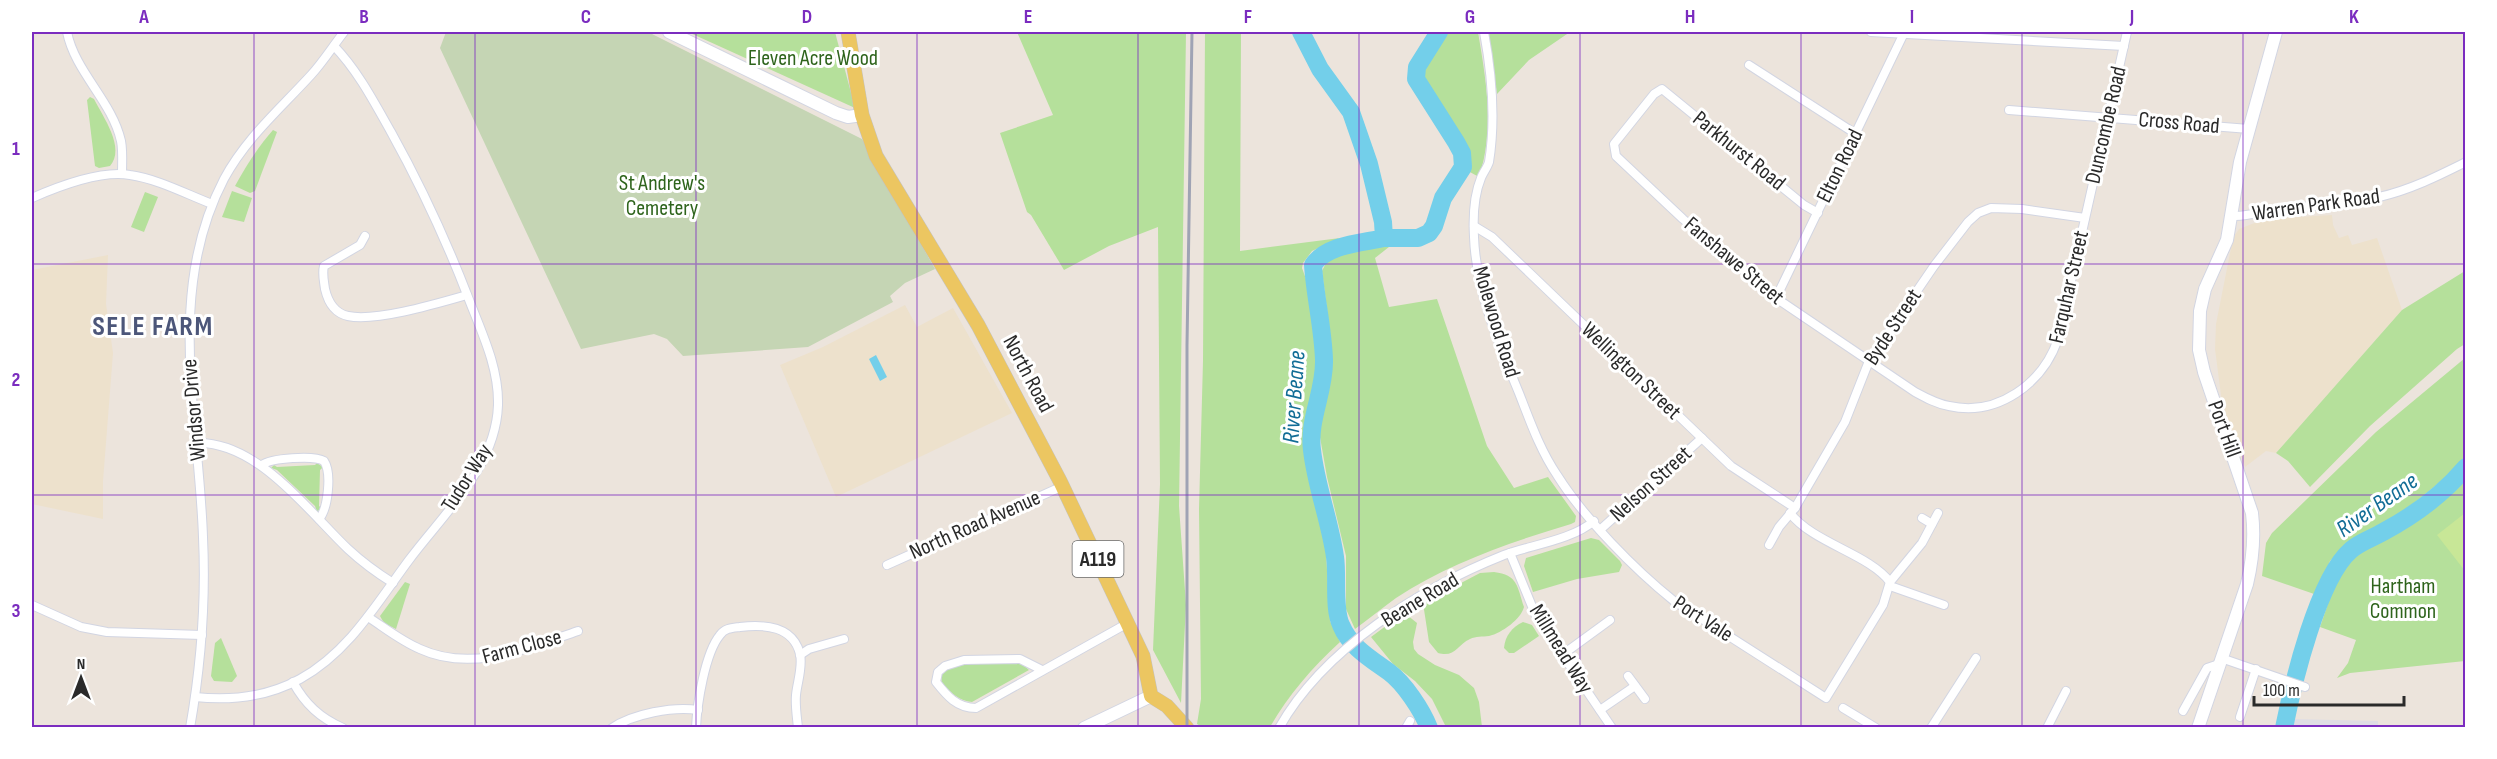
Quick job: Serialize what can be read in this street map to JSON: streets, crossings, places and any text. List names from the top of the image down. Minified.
{"streets":{"main road":["North Road","Port Hill","A119"],"street":["Cross Road","Duncombe Road","Parkhurst Road","Elton Road","Warren Park Road","Fanshawe Street","Farquhar Street","Molewood Road","Byde Street","Wellington Street","Windsor Drive","Tudor Way","Nelson Street","North Road Avenue","Beane Road","Port Vale","Farm Close","Millmead Way"]},"crossings":[["Cross Road","Duncombe Road"],["Cross Road","Port Hill"],["Duncombe Road","Farquhar Street"],["Duncombe Road","Byde Street"],["Parkhurst Road","Elton Road"],["Parkhurst Road","Fanshawe Street"],["Elton Road","Fanshawe Street"],["Warren Park Road","Port Hill"],["Fanshawe Street","Farquhar Street"],["Fanshawe Street","Byde Street"],["Farquhar Street","Byde Street"],["Molewood Road","Wellington Street"],["Molewood Road","Beane Road"],["Molewood Road","Port Vale"],["Byde Street","Wellington Street"],["Wellington Street","Nelson Street"],["Wellington Street","Port Vale"],["North Road","North Road Avenue"],["Windsor Drive","Tudor Way"],["Tudor Way","Farm Close"],["Nelson Street","Port Vale"],["Beane Road","Port Vale"],["Beane Road","Millmead Way"]],"districts":["SELE FARM"],"water":["River Beane"],"parks":["Eleven Acre Wood","St Andrew's Cemetery","Hartham Common"],"scale_bar":"100 m","north":"top","grid":{"columns":["A","B","C","D","E","F","G","H","I","J","K"],"rows":["1","2","3"]}}
